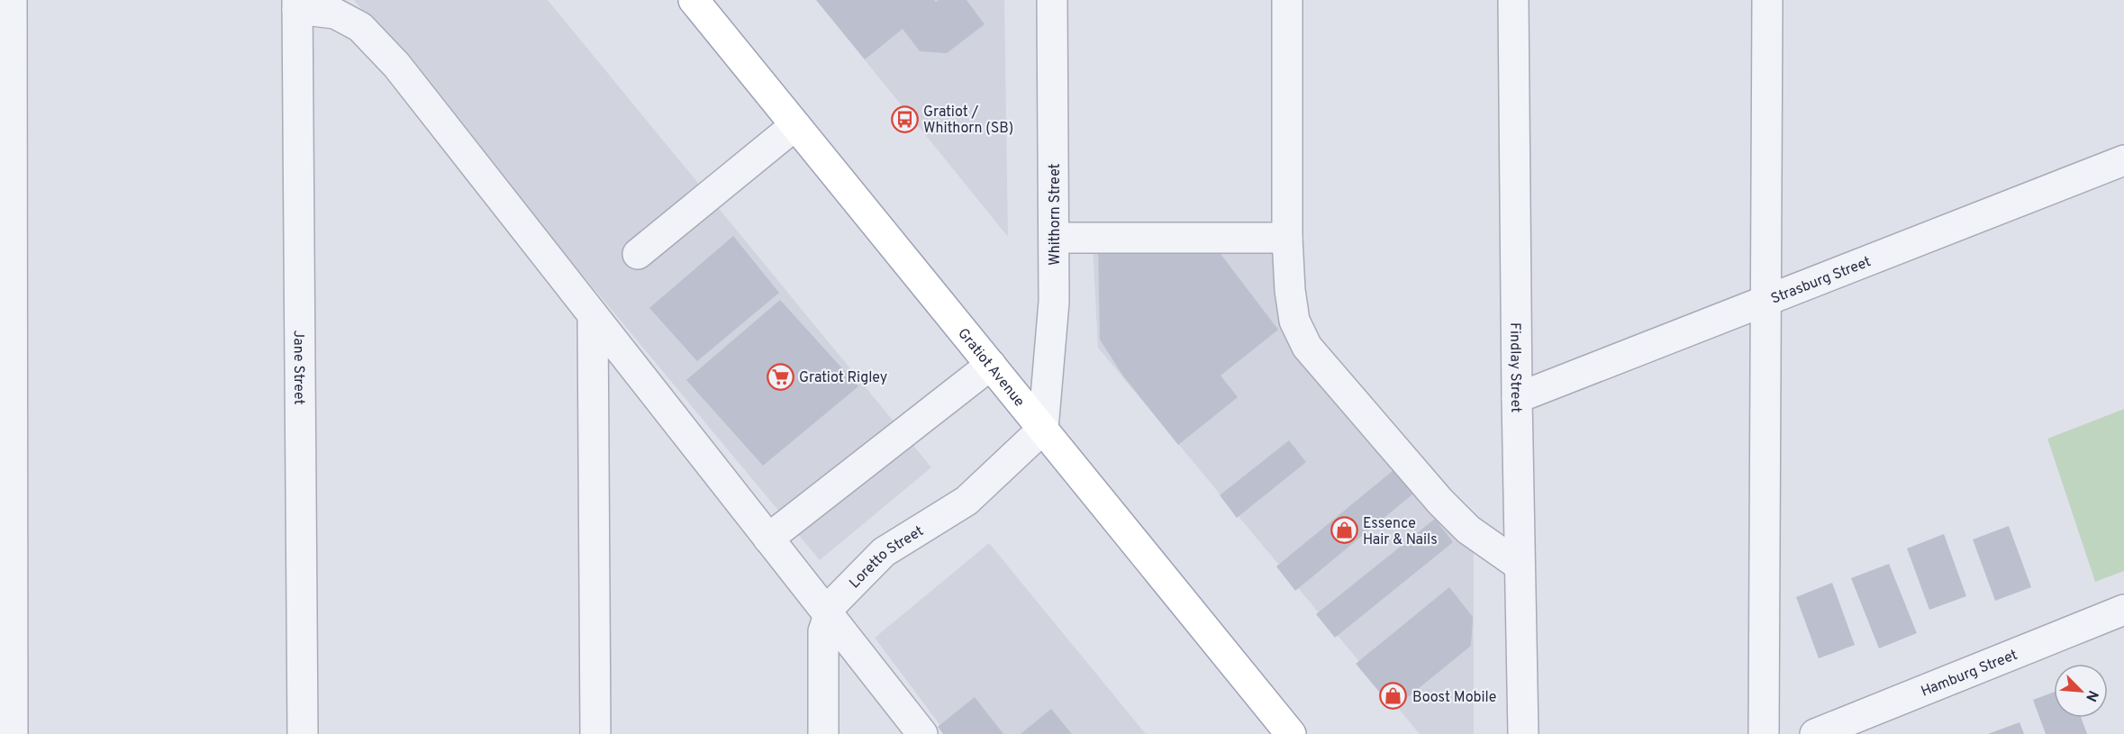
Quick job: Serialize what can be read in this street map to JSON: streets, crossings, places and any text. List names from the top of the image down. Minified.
{"streets":{"main road":["Gratiot Avenue"],"street":["Whithorn Street","Strasburg Street","Jane Street","Findlay Street","Loretto Street","Hamburg Street"]},"crossings":[["Whithorn Street","Gratiot Avenue"],["Whithorn Street","Loretto Street"],["Strasburg Street","Findlay Street"],["Gratiot Avenue","Loretto Street"]],"places":{"bus stop":["Gratiot / Whithorn (SB)"],"supermarket":["Gratiot Rigley"],"shop":["Essence Hair & Nails","Boost Mobile"]},"north":"bottom right"}
